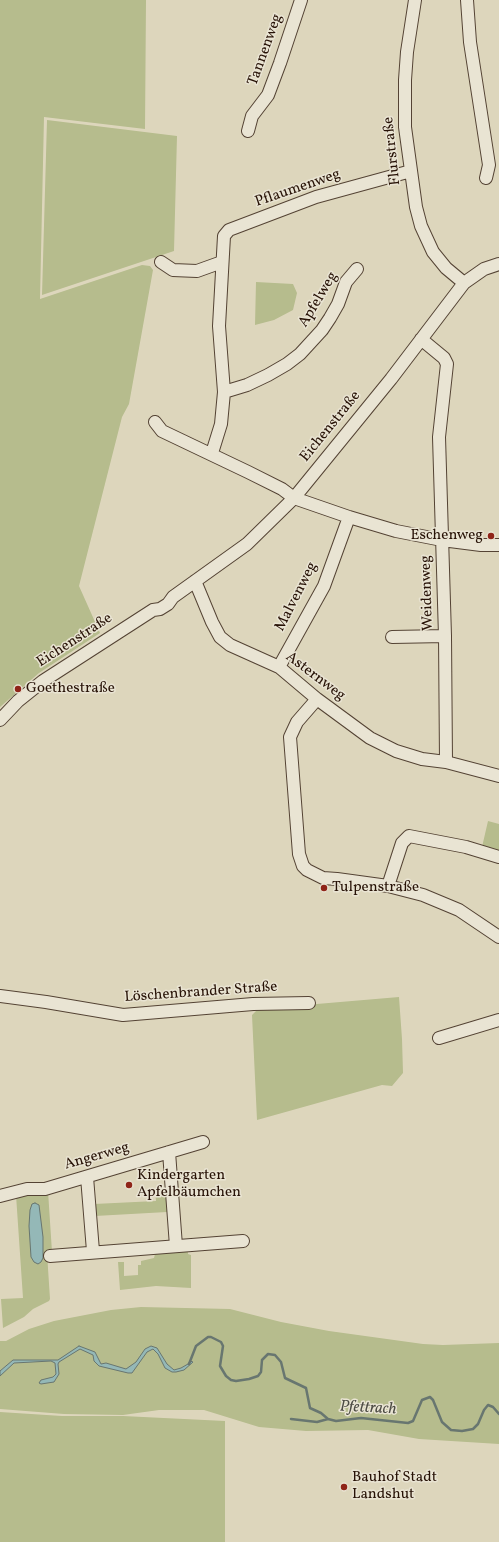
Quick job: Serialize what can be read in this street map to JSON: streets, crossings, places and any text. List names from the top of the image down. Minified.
{"streets":{"street":["Tannenweg","Flurstraße","Pflaumenweg","Apfelweg","Eichenstraße","Weidenweg","Malvenweg","Asternweg","Löschenbrander Straße","Angerweg"]},"crossings":[["Flurstraße","Pflaumenweg"],["Flurstraße","Eichenstraße"],["Pflaumenweg","Apfelweg"],["Eichenstraße","Weidenweg"],["Eichenstraße","Asternweg"],["Weidenweg","Asternweg"],["Malvenweg","Asternweg"]],"water":["Pfettrach"],"places":["Eschenweg","Goethestraße","Tulpenstraße","Kindergarten Apfelbäumchen","Bauhof Stadt Landshut"]}
